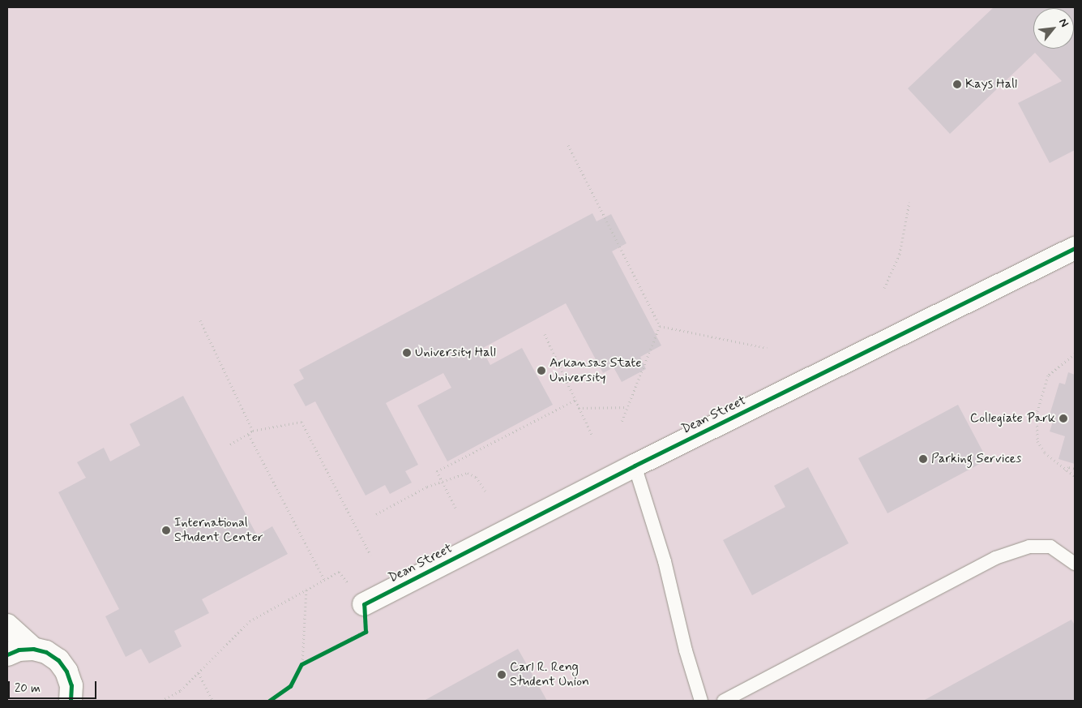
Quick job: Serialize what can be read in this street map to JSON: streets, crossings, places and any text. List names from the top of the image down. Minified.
{"streets":{"street":["Dean Street"]},"places":["Kays Hall","University Hall","Arkansas State University","Collegiate Park","Parking Services","International Student Center","Carl R. Reng Student Union"],"scale_bar":"20 m","north":"top right"}
